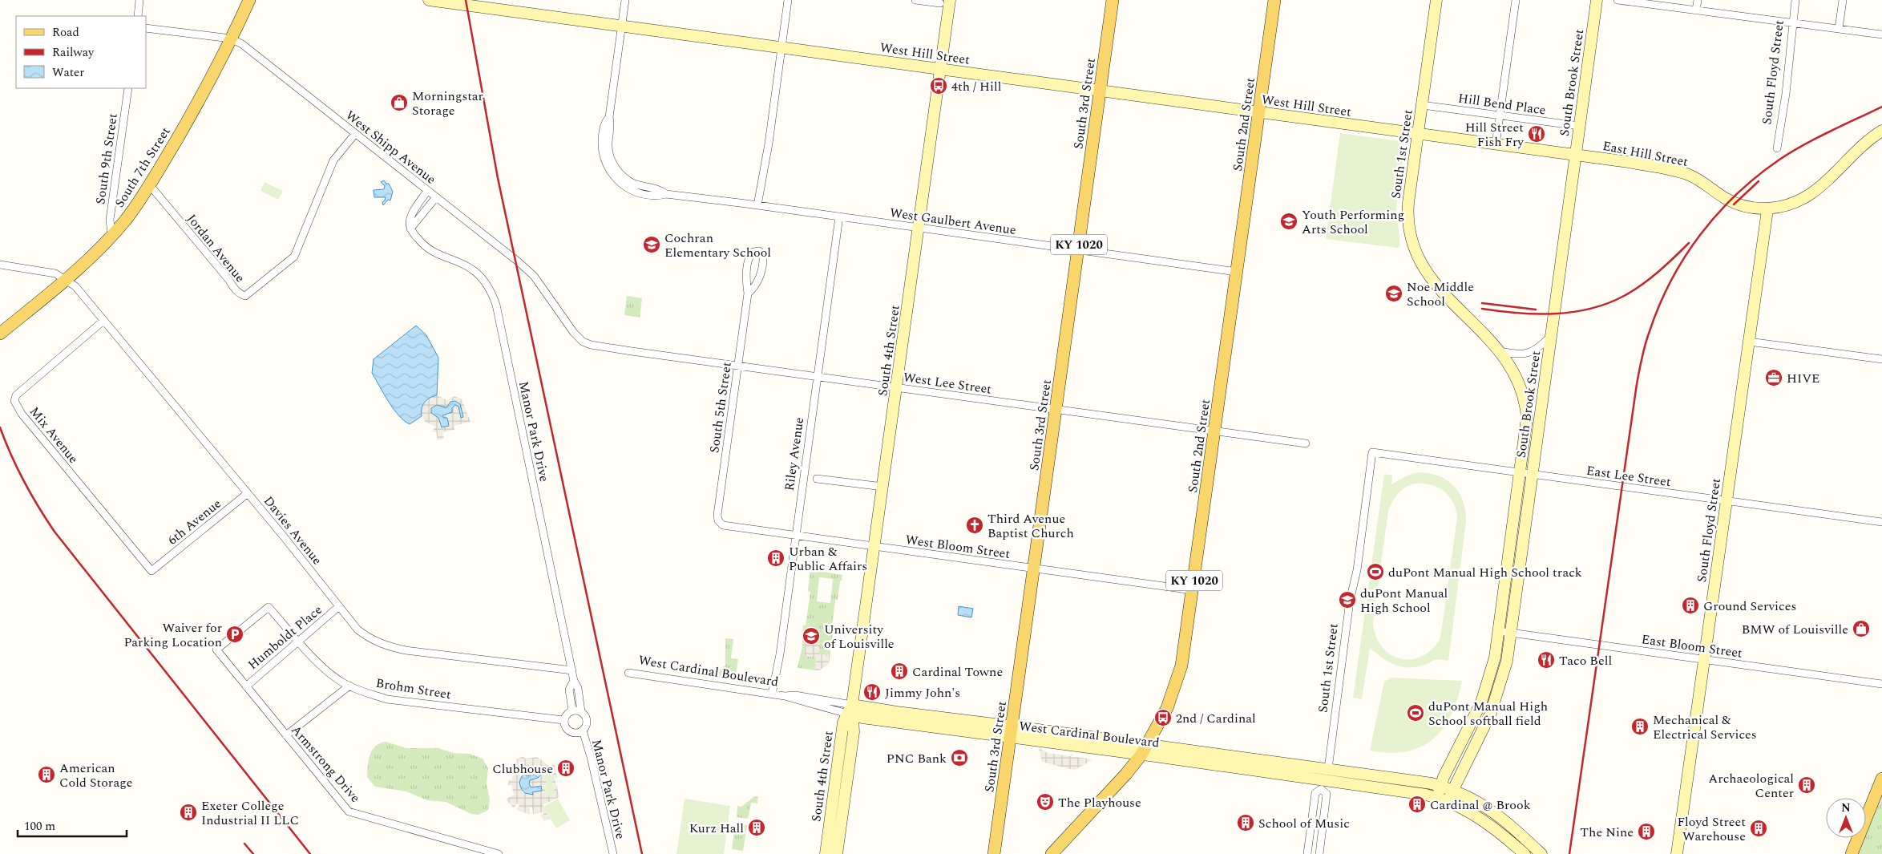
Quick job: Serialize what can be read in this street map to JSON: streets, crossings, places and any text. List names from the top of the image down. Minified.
{"streets":{"main road":["South 3rd Street","South 2nd Street","South 7th Street","KY 1020"],"street":["West Hill Street","South Floyd Street","South Brook Street","Hill Bend Place","West Shipp Avenue","East Hill Street","South 1st Street","South 9th Street","West Gaulbert Avenue","Jordan Avenue","South 4th Street","West Lee Street","South 5th Street","Manor Park Drive","Mix Avenue","Riley Avenue","East Lee Street","6th Avenue","Davies Avenue","West Bloom Street","Humboldt Place","East Bloom Street","West Cardinal Boulevard","Brohm Street","Armstrong Drive"]},"crossings":[["West Hill Street","South 3rd Street"],["West Hill Street","South 2nd Street"],["West Hill Street","East Hill Street"],["West Hill Street","South 1st Street"],["West Hill Street","West Gaulbert Avenue"],["West Hill Street","South 4th Street"],["South Floyd Street","East Hill Street"],["South Floyd Street","East Lee Street"],["South Floyd Street","East Bloom Street"],["South Brook Street","Hill Bend Place"],["South Brook Street","East Hill Street"],["South Brook Street","South 1st Street"],["South Brook Street","East Lee Street"],["South Brook Street","East Bloom Street"],["South Brook Street","West Cardinal Boulevard"],["South 3rd Street","West Gaulbert Avenue"],["South 3rd Street","West Lee Street"],["South 3rd Street","West Bloom Street"],["South 3rd Street","West Cardinal Boulevard"],["Hill Bend Place","South 1st Street"],["South 2nd Street","West Gaulbert Avenue"],["South 2nd Street","West Lee Street"],["South 2nd Street","West Bloom Street"],["South 2nd Street","West Cardinal Boulevard"],["West Shipp Avenue","South 7th Street"],["West Shipp Avenue","Jordan Avenue"],["West Shipp Avenue","West Lee Street"],["East Hill Street","South 1st Street"],["South 1st Street","East Lee Street"],["South 1st Street","West Cardinal Boulevard"],["South 9th Street","South 7th Street"],["South 7th Street","Jordan Avenue"],["South 7th Street","Davies Avenue"],["West Gaulbert Avenue","South 4th Street"],["West Gaulbert Avenue","Riley Avenue"],["South 4th Street","West Lee Street"],["South 4th Street","West Bloom Street"],["South 4th Street","West Cardinal Boulevard"],["West Lee Street","South 5th Street"],["West Lee Street","Riley Avenue"],["South 5th Street","West Bloom Street"],["Manor Park Drive","Davies Avenue"],["Manor Park Drive","Brohm Street"],["Mix Avenue","6th Avenue"],["Mix Avenue","Davies Avenue"],["Riley Avenue","West Bloom Street"],["Riley Avenue","West Cardinal Boulevard"],["6th Avenue","Davies Avenue"],["Davies Avenue","Humboldt Place"],["Humboldt Place","Brohm Street"],["Humboldt Place","Armstrong Drive"],["Brohm Street","Armstrong Drive"]],"places":{"bus stop":["4th / Hill","2nd / Cardinal"],"shop":["Morningstar Storage","BMW of Louisville"],"restaurant":["Hill Street Fish Fry","Taco Bell","Jimmy John's"],"school or university":["Youth Performing Arts School","Cochran Elementary School","Noe Middle School","duPont Manual High School","University of Louisville"],"office":["HIVE"],"church":["Third Avenue Baptist Church"],"building":["Urban & Public Affairs","Ground Services","Cardinal Towne","Mechanical & Electrical Services","Clubhouse","American Cold Storage","Archaeological Center","Cardinal @ Brook","Exeter College Industrial II LLC","School of Music","Kurz Hall","Floyd Street Warehouse","The Nine"],"sports":["duPont Manual High School track","duPont Manual High School softball field"],"parking":["Waiver for Parking Location"],"bank":["PNC Bank"],"theatre":["The Playhouse"]},"legend":["Road","Railway","Water"],"scale_bar":"100 m","north":"top"}
